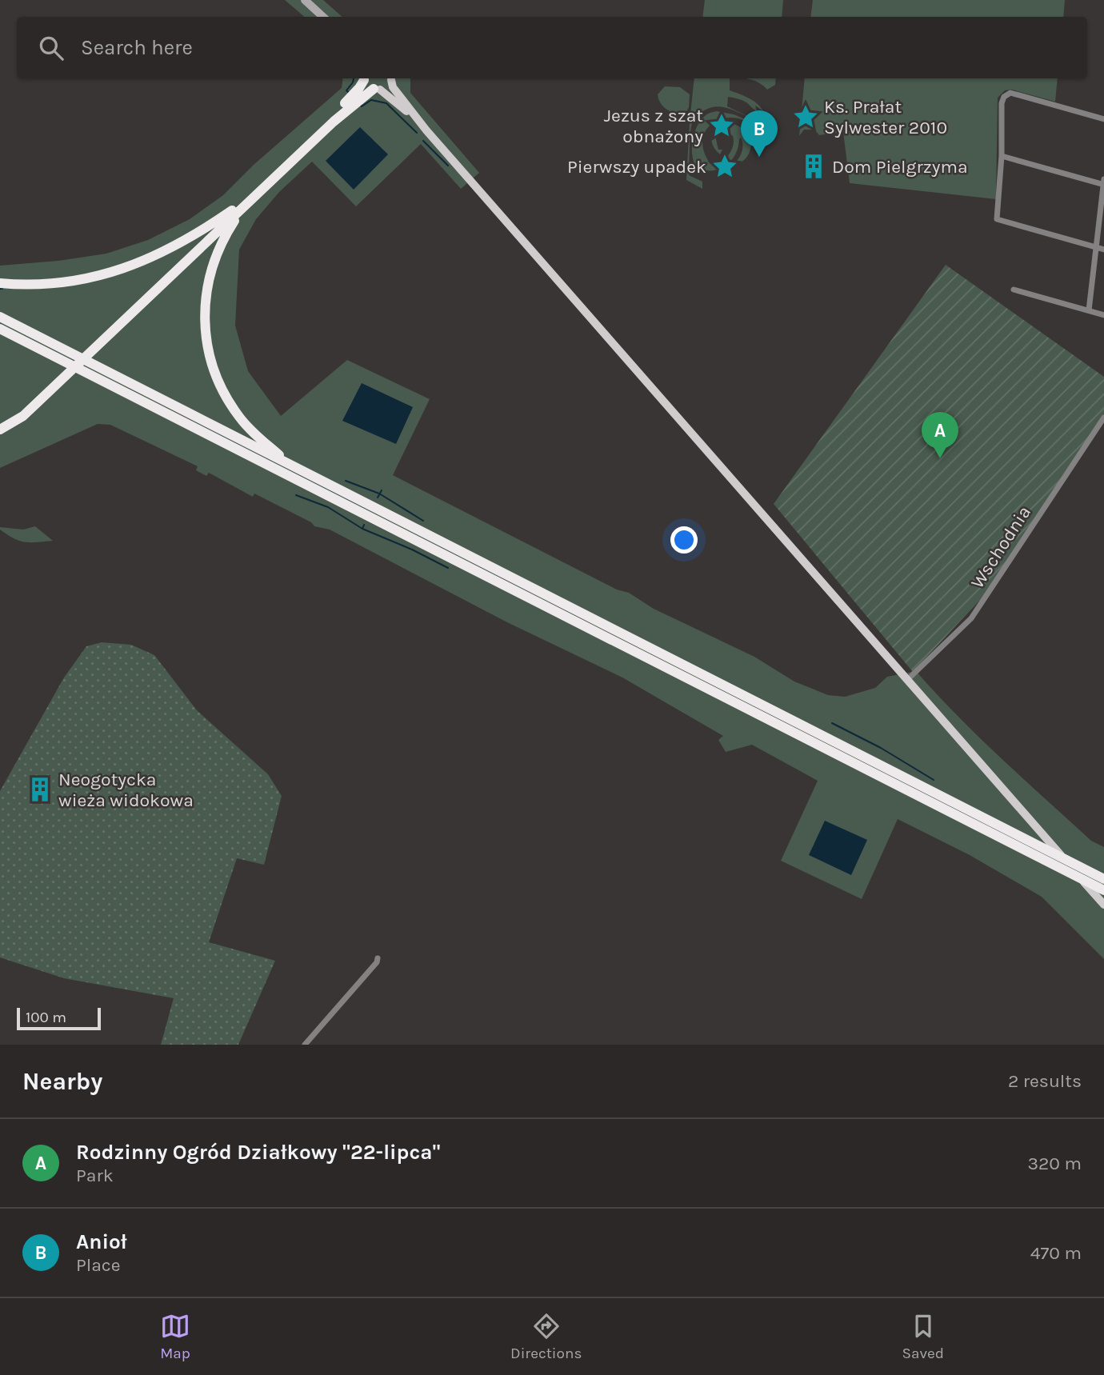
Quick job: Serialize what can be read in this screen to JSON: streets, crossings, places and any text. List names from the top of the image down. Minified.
{"streets":{"street":["Wschodnia"]},"places":{"place":["Ks. Prałat Sylwester 2010","Jezus z szat obnażony","Pierwszy upadek"],"building":["Dom Pielgrzyma","Neogotycka wieża widokowa"]},"scale_bar":"100 m","page":{"search":"Search here","pins":["B","A"],"scale":"100 m","heading":["Nearby","2 results"],"list":[{"mark":"A","name":"Rodzinny Ogród Działkowy \"22-lipca\"","note":"Park","value":"320 m"},{"mark":"B","name":"Anioł","note":"Place","value":"470 m"}],"nav":["Map","Directions","Saved"]}}
